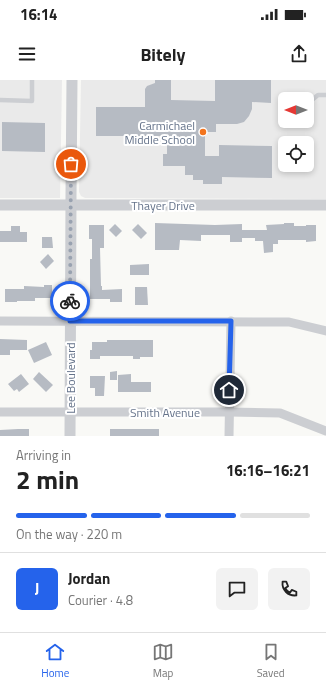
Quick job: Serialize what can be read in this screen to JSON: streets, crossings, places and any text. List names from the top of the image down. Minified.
{"streets":{"street":["Thayer Drive","Lee Boulevard","Smith Avenue"]},"crossings":[["Thayer Drive","Lee Boulevard"],["Lee Boulevard","Smith Avenue"]],"places":["Carmichael Middle School"],"north":"left","page":{"status":"16:14","header":"Bitely","heading":["2 min","Arriving in","16:16–16:21"],"panel":["Jordan","Courier · 4.8"],"bar":"On the way · 220 m","round":"J","tabs":["Home","Map","Saved"]}}
